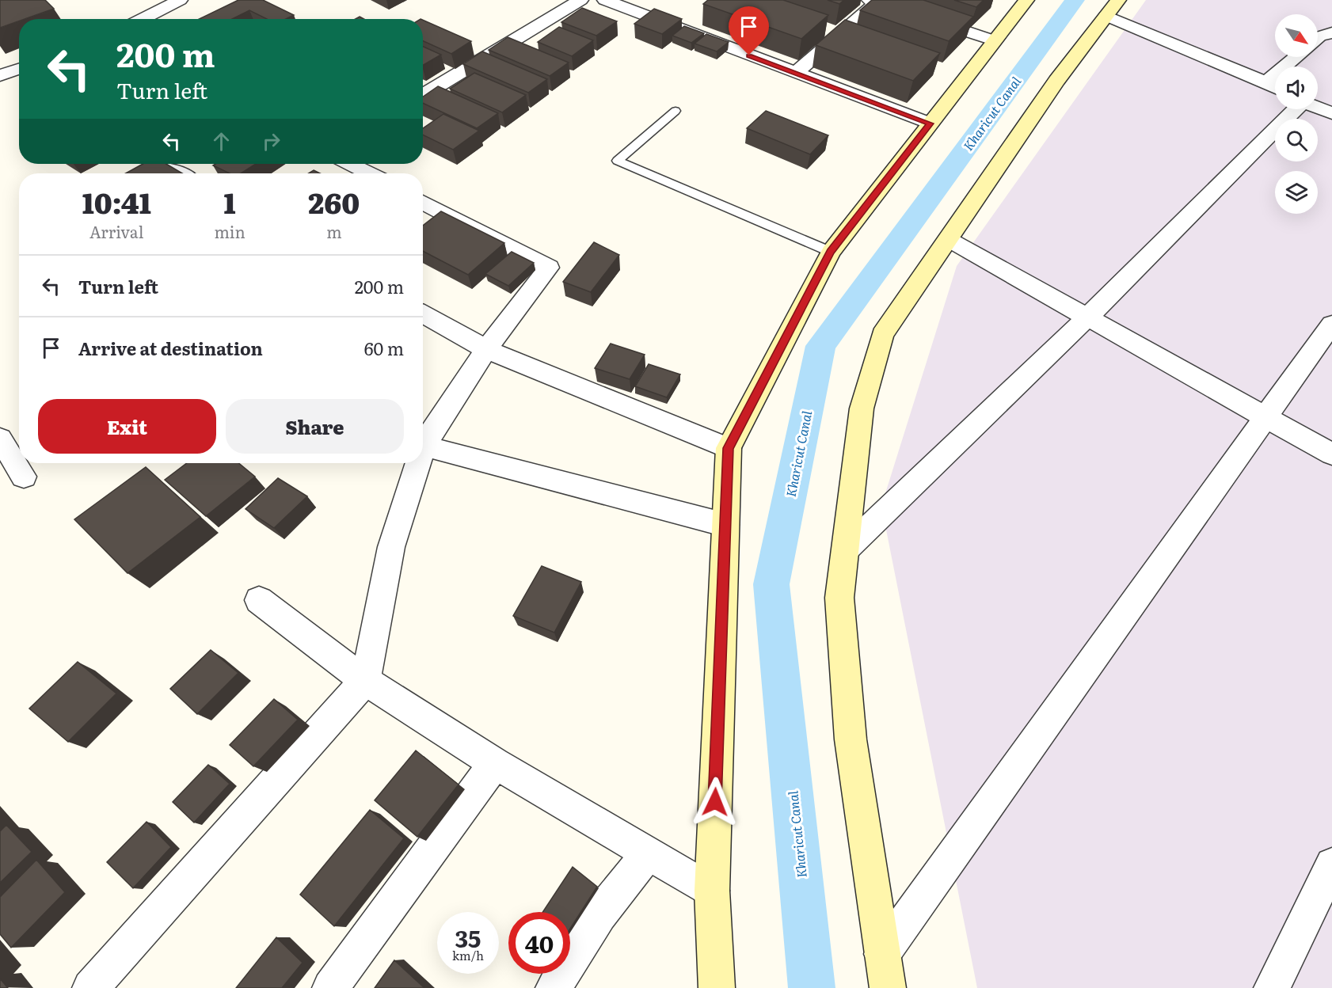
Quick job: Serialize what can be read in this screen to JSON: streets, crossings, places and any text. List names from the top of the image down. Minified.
{"water":["Kharicut Canal"],"north":"bottom right","page":{"turn":["200 m","Turn left"],"eta":["10:41","Arrival","1","min","260","m"],"list":[{"name":"Turn left","value":"200 m"},{"name":"Arrive at destination","value":"60 m"}],"buttons":["Exit","Share"],"speed":"35 km/h","limit":"40"}}
